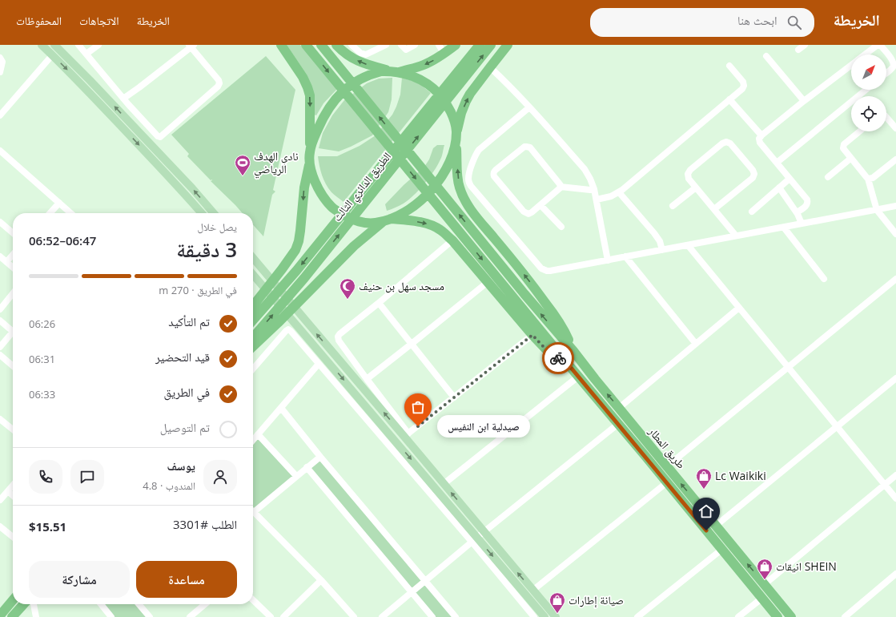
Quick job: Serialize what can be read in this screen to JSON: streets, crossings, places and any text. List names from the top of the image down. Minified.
{"streets":{"highway":["الطريق الدائري الثالث","طريق المطار"]},"places":{"sports":["نادي الهدف الرياضي"],"mosque":["مسجد سهل بن حنيف"],"other":["صيدلية ابن النفيس"],"shop":["Lc Waikiki","انيقات SHEIN","صيانة إطارات"]},"north":"top right","page":{"header":"الخريطة","search":"ابحث هنا","nav":["الخريطة","الاتجاهات","المحفوظات"],"heading":["3 دقيقة","يصل خلال","06:47–06:52"],"panel":["يوسف","المندوب · 4.8","الطلب #3301","$15.51"],"bar":"في الطريق · 270 m","list":[["تم التأكيد","06:26"],["قيد التحضير","06:31"],["في الطريق","06:33"],"تم التوصيل"],"bubble":"صيدلية ابن النفيس","buttons":["مساعدة","مشاركة"]}}
